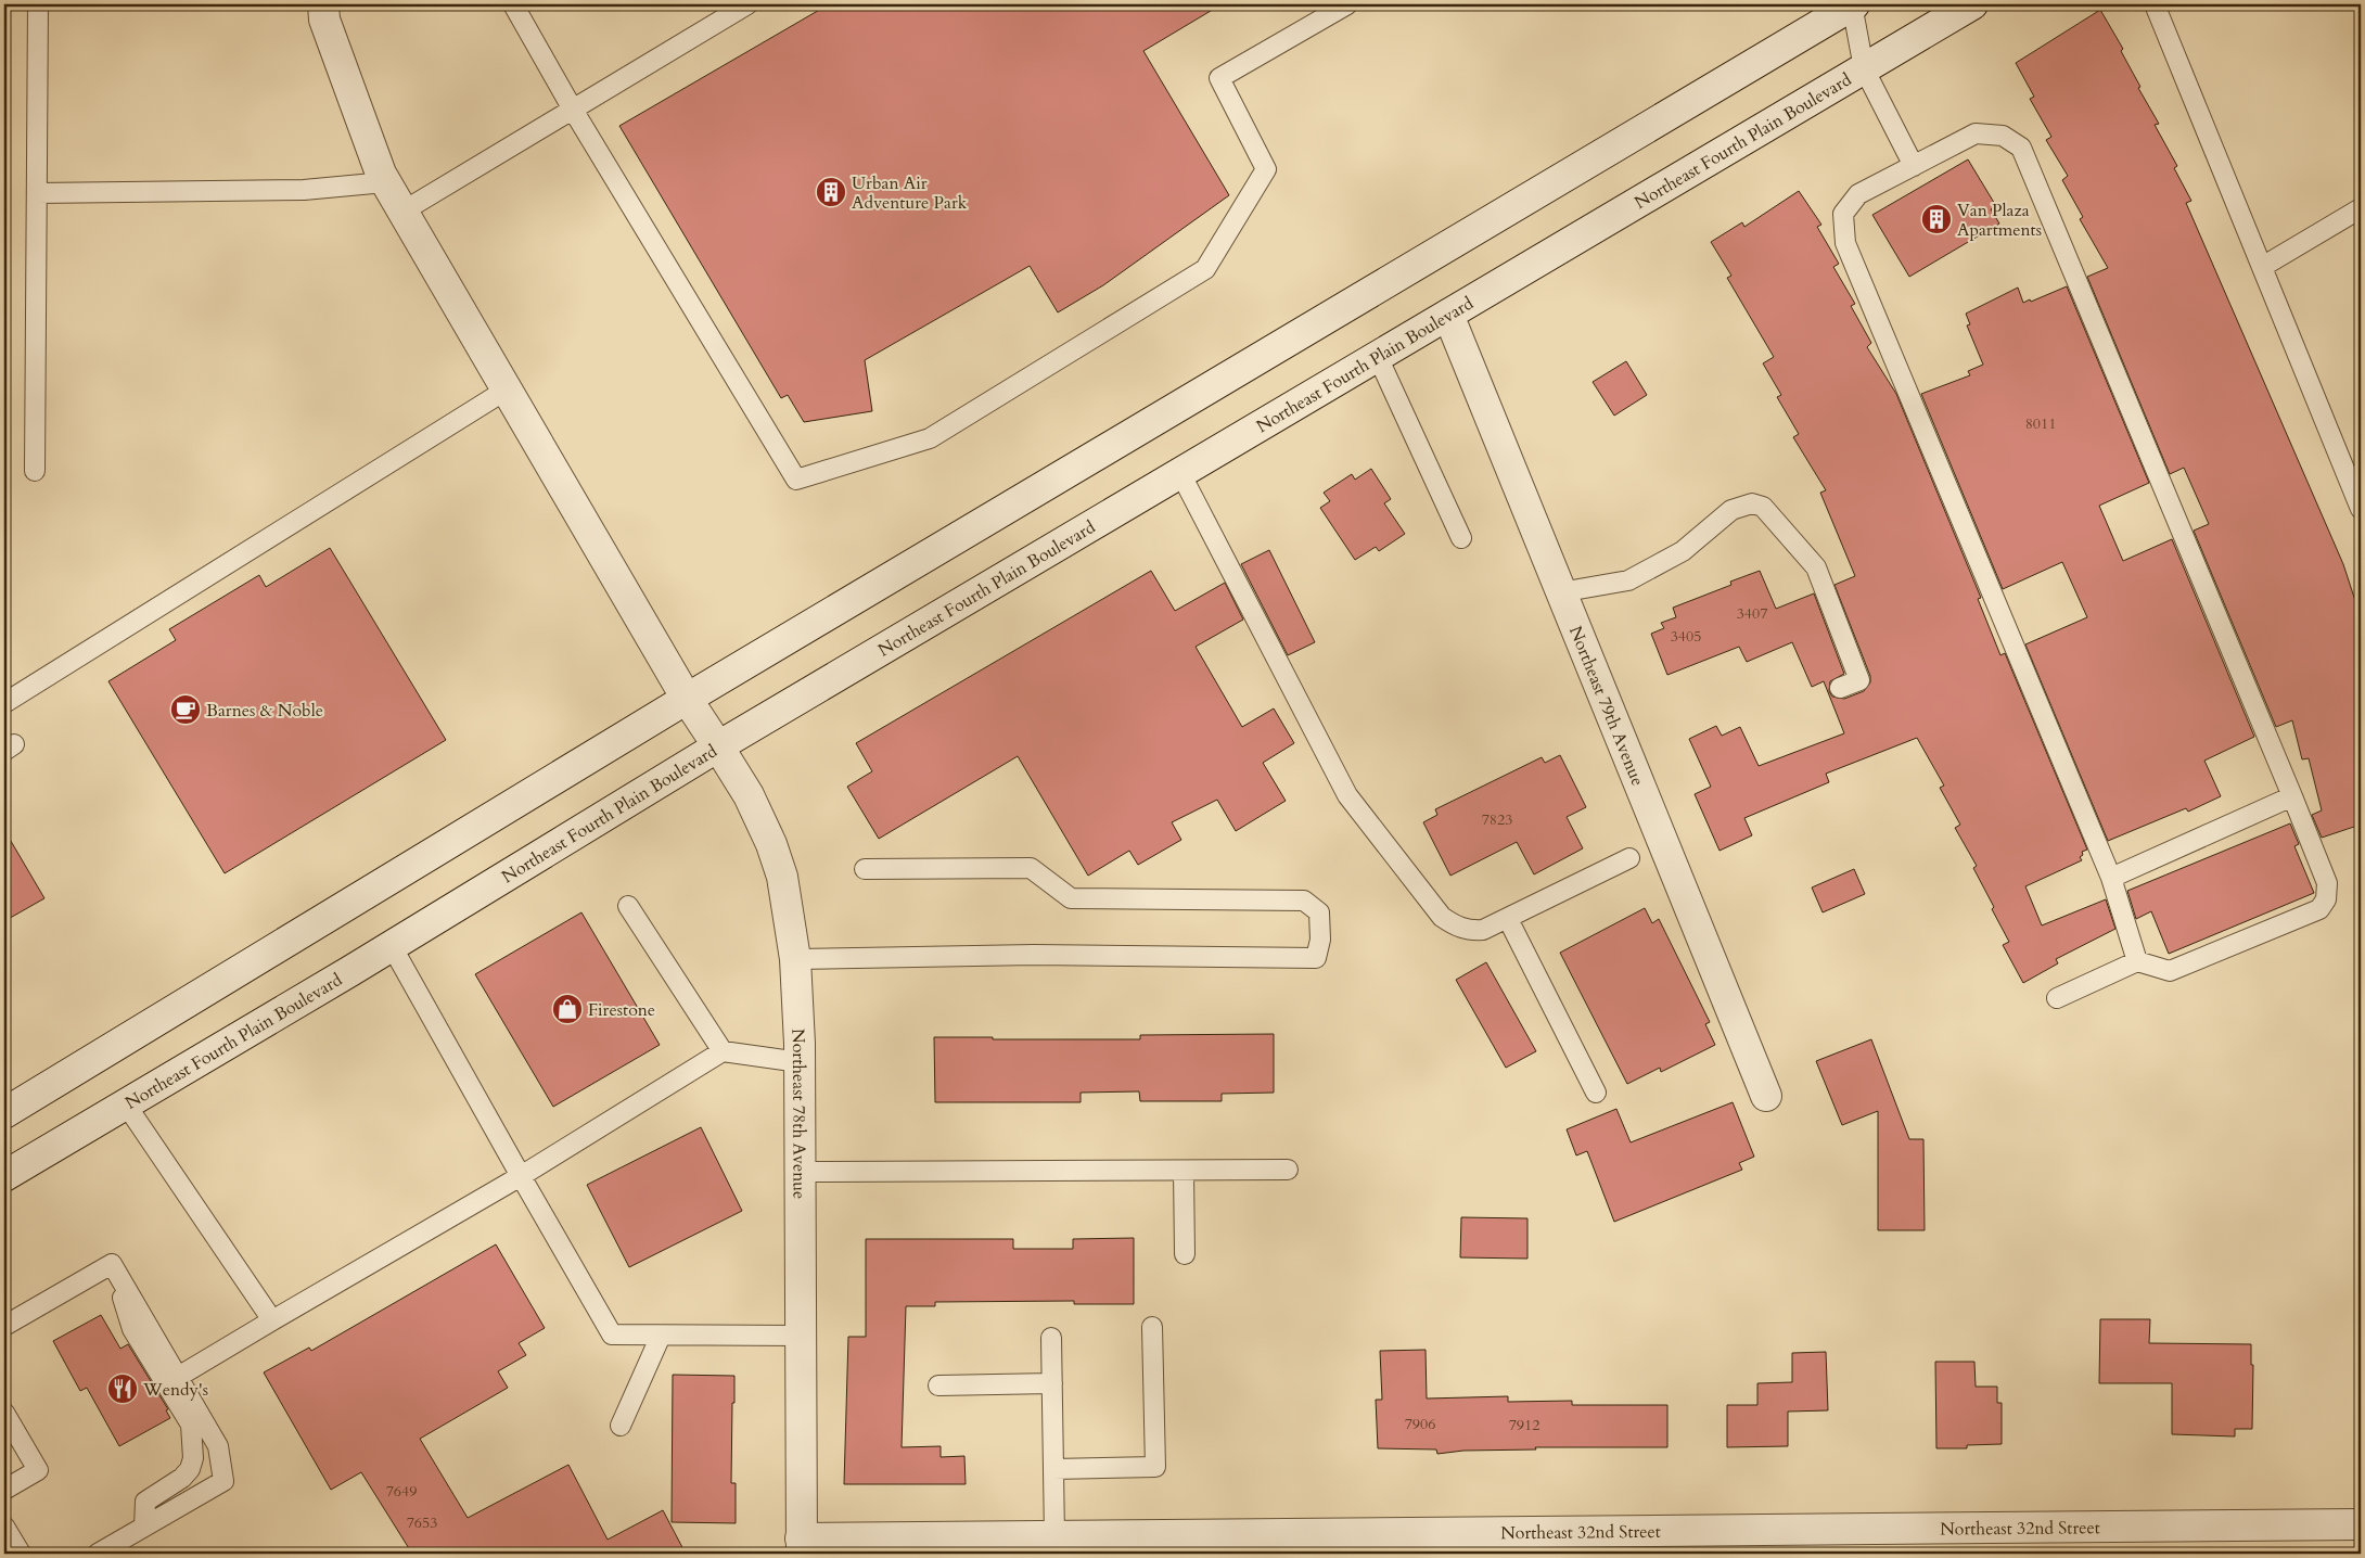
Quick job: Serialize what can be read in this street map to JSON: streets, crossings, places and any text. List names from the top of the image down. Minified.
{"streets":{"main road":["Northeast Fourth Plain Boulevard","Northeast 79th Avenue","Northeast 78th Avenue","Northeast 32nd Street"]},"crossings":[["Northeast Fourth Plain Boulevard","Northeast 79th Avenue"],["Northeast Fourth Plain Boulevard","Northeast 78th Avenue"],["Northeast 78th Avenue","Northeast 32nd Street"]],"places":{"building":["Urban Air Adventure Park","Van Plaza Apartments"],"cafe":["Barnes & Noble"],"shop":["Firestone"],"restaurant":["Wendy's"]},"house_numbers":["8011","3407","3405","7823","7906","7912","7649","7653"]}
